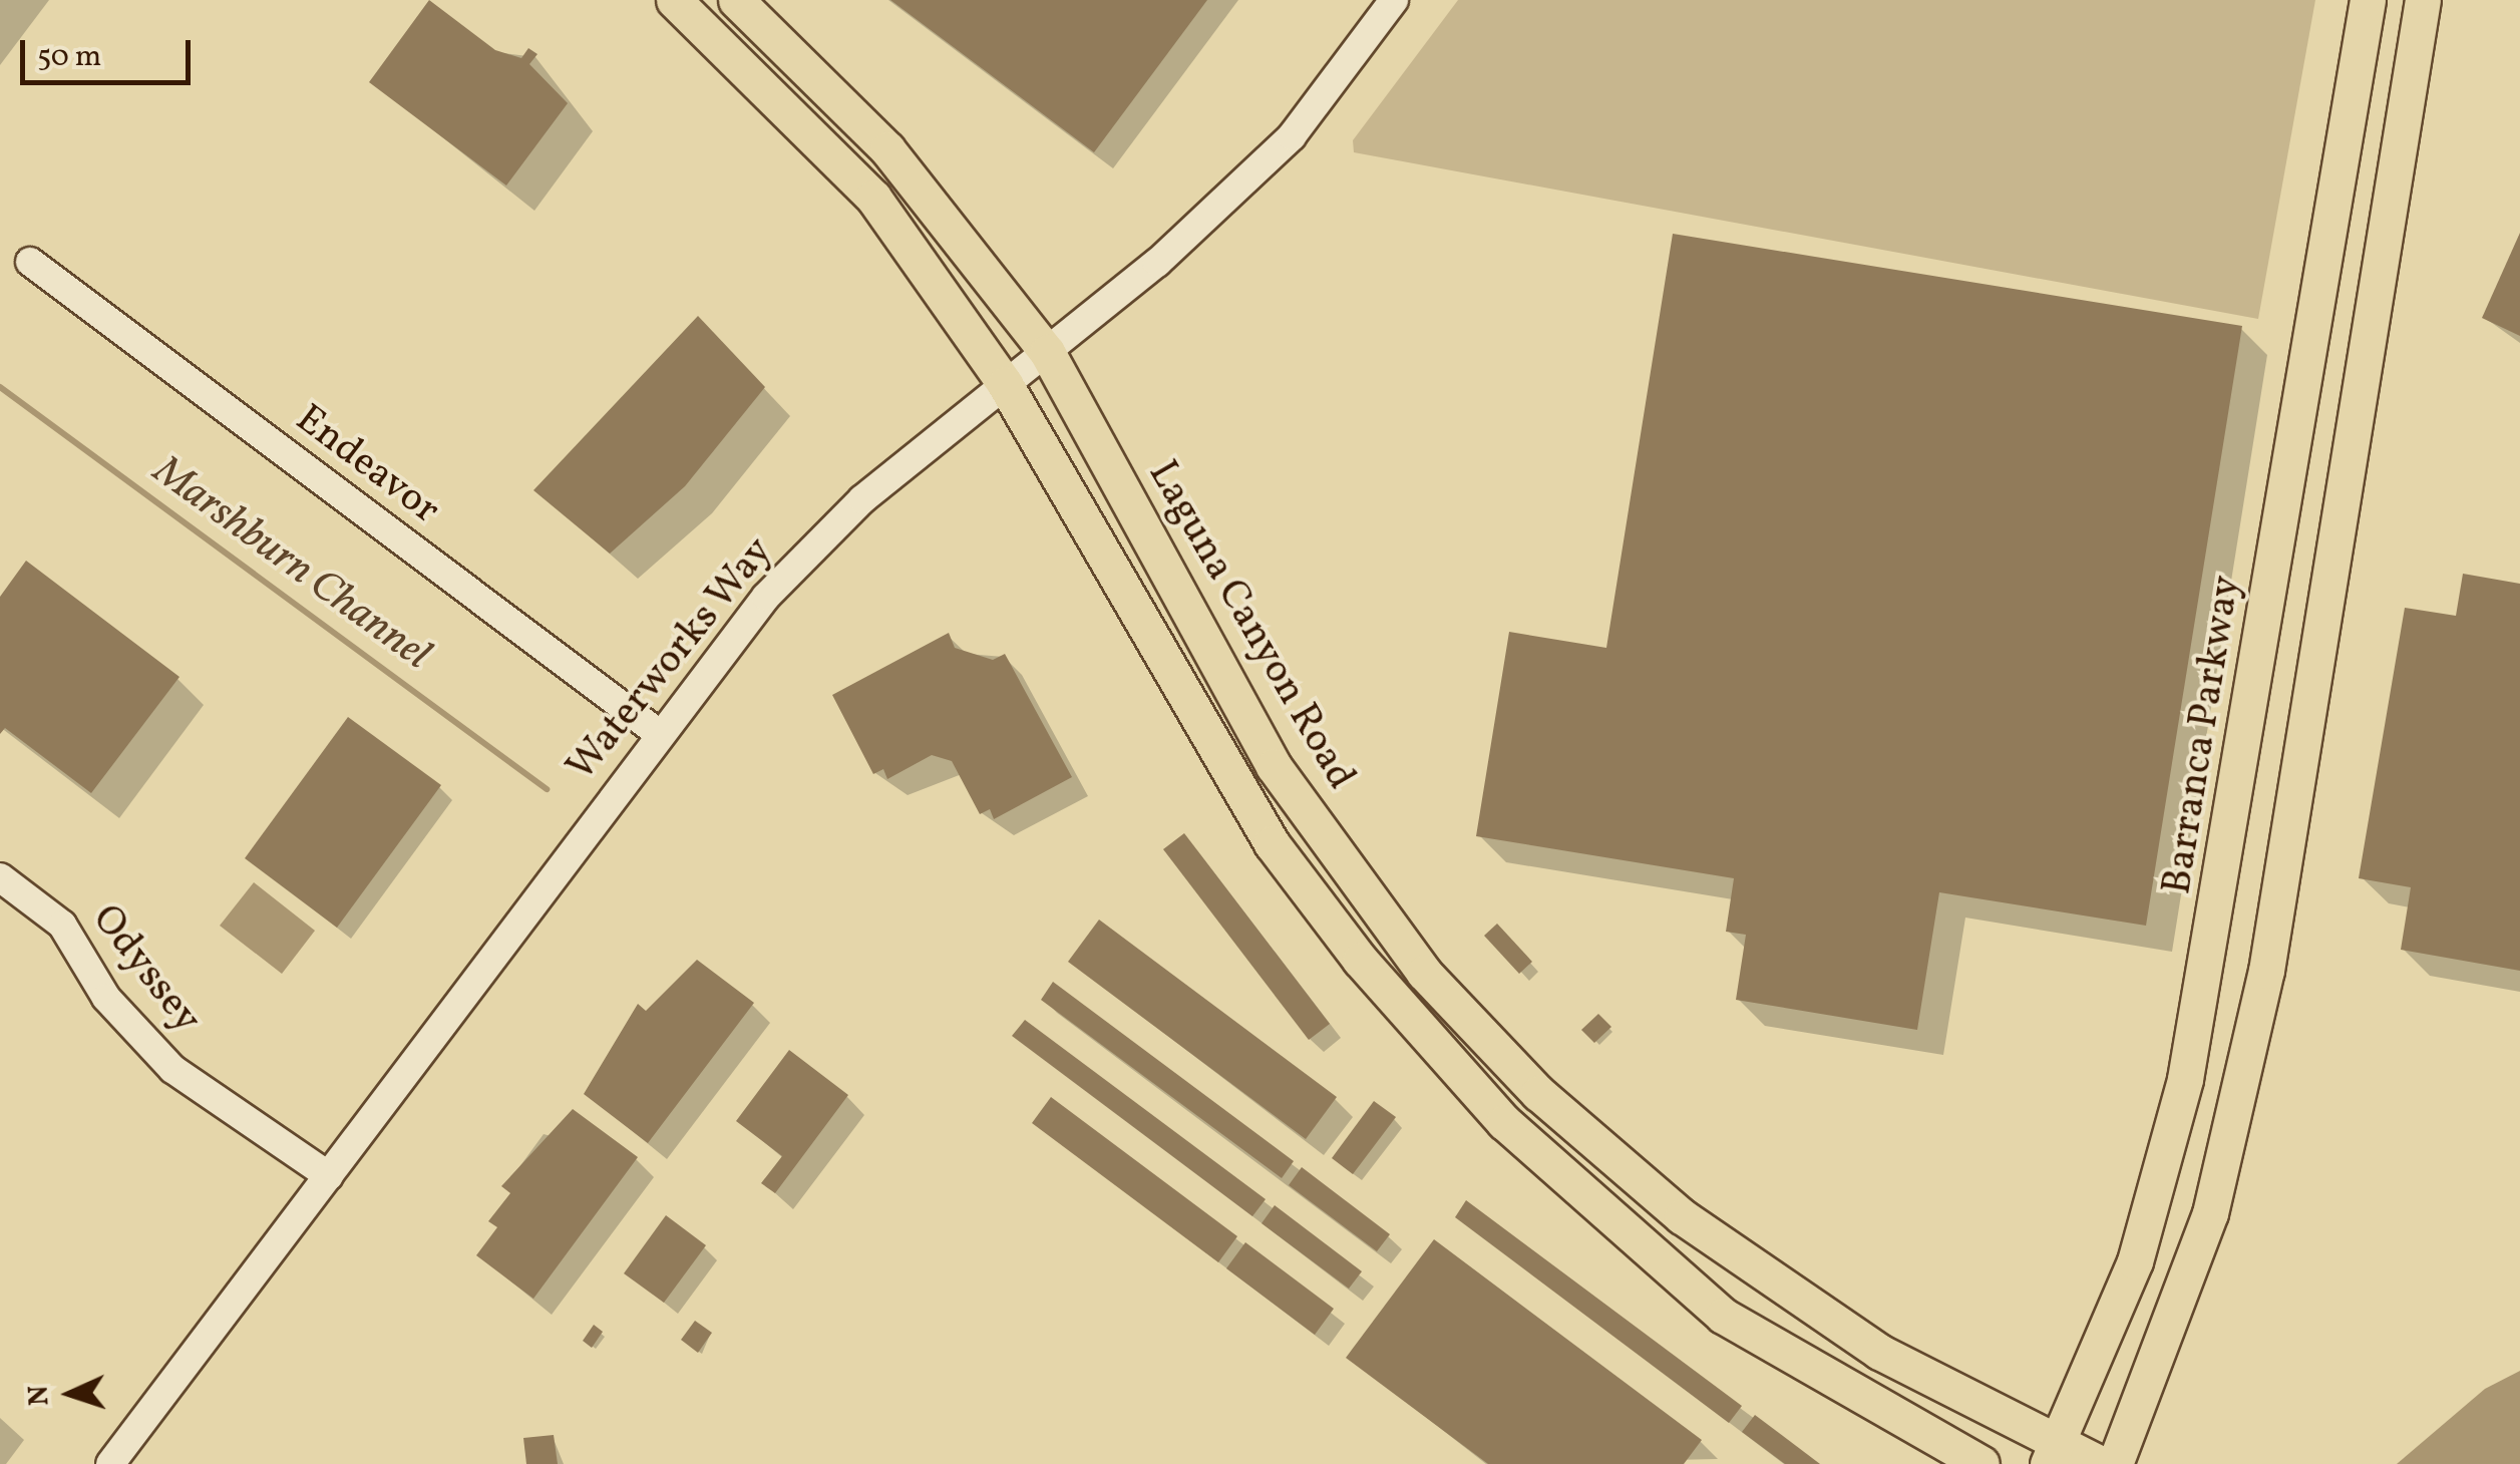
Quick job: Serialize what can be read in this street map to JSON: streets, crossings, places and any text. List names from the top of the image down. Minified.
{"streets":{"main road":["Laguna Canyon Road","Barranca Parkway"],"street":["Endeavor","Waterworks Way","Odyssey"]},"crossings":[["Endeavor","Waterworks Way"],["Laguna Canyon Road","Waterworks Way"],["Laguna Canyon Road","Barranca Parkway"],["Waterworks Way","Odyssey"]],"water":["Marshburn Channel"],"scale_bar":"50 m","north":"left"}
